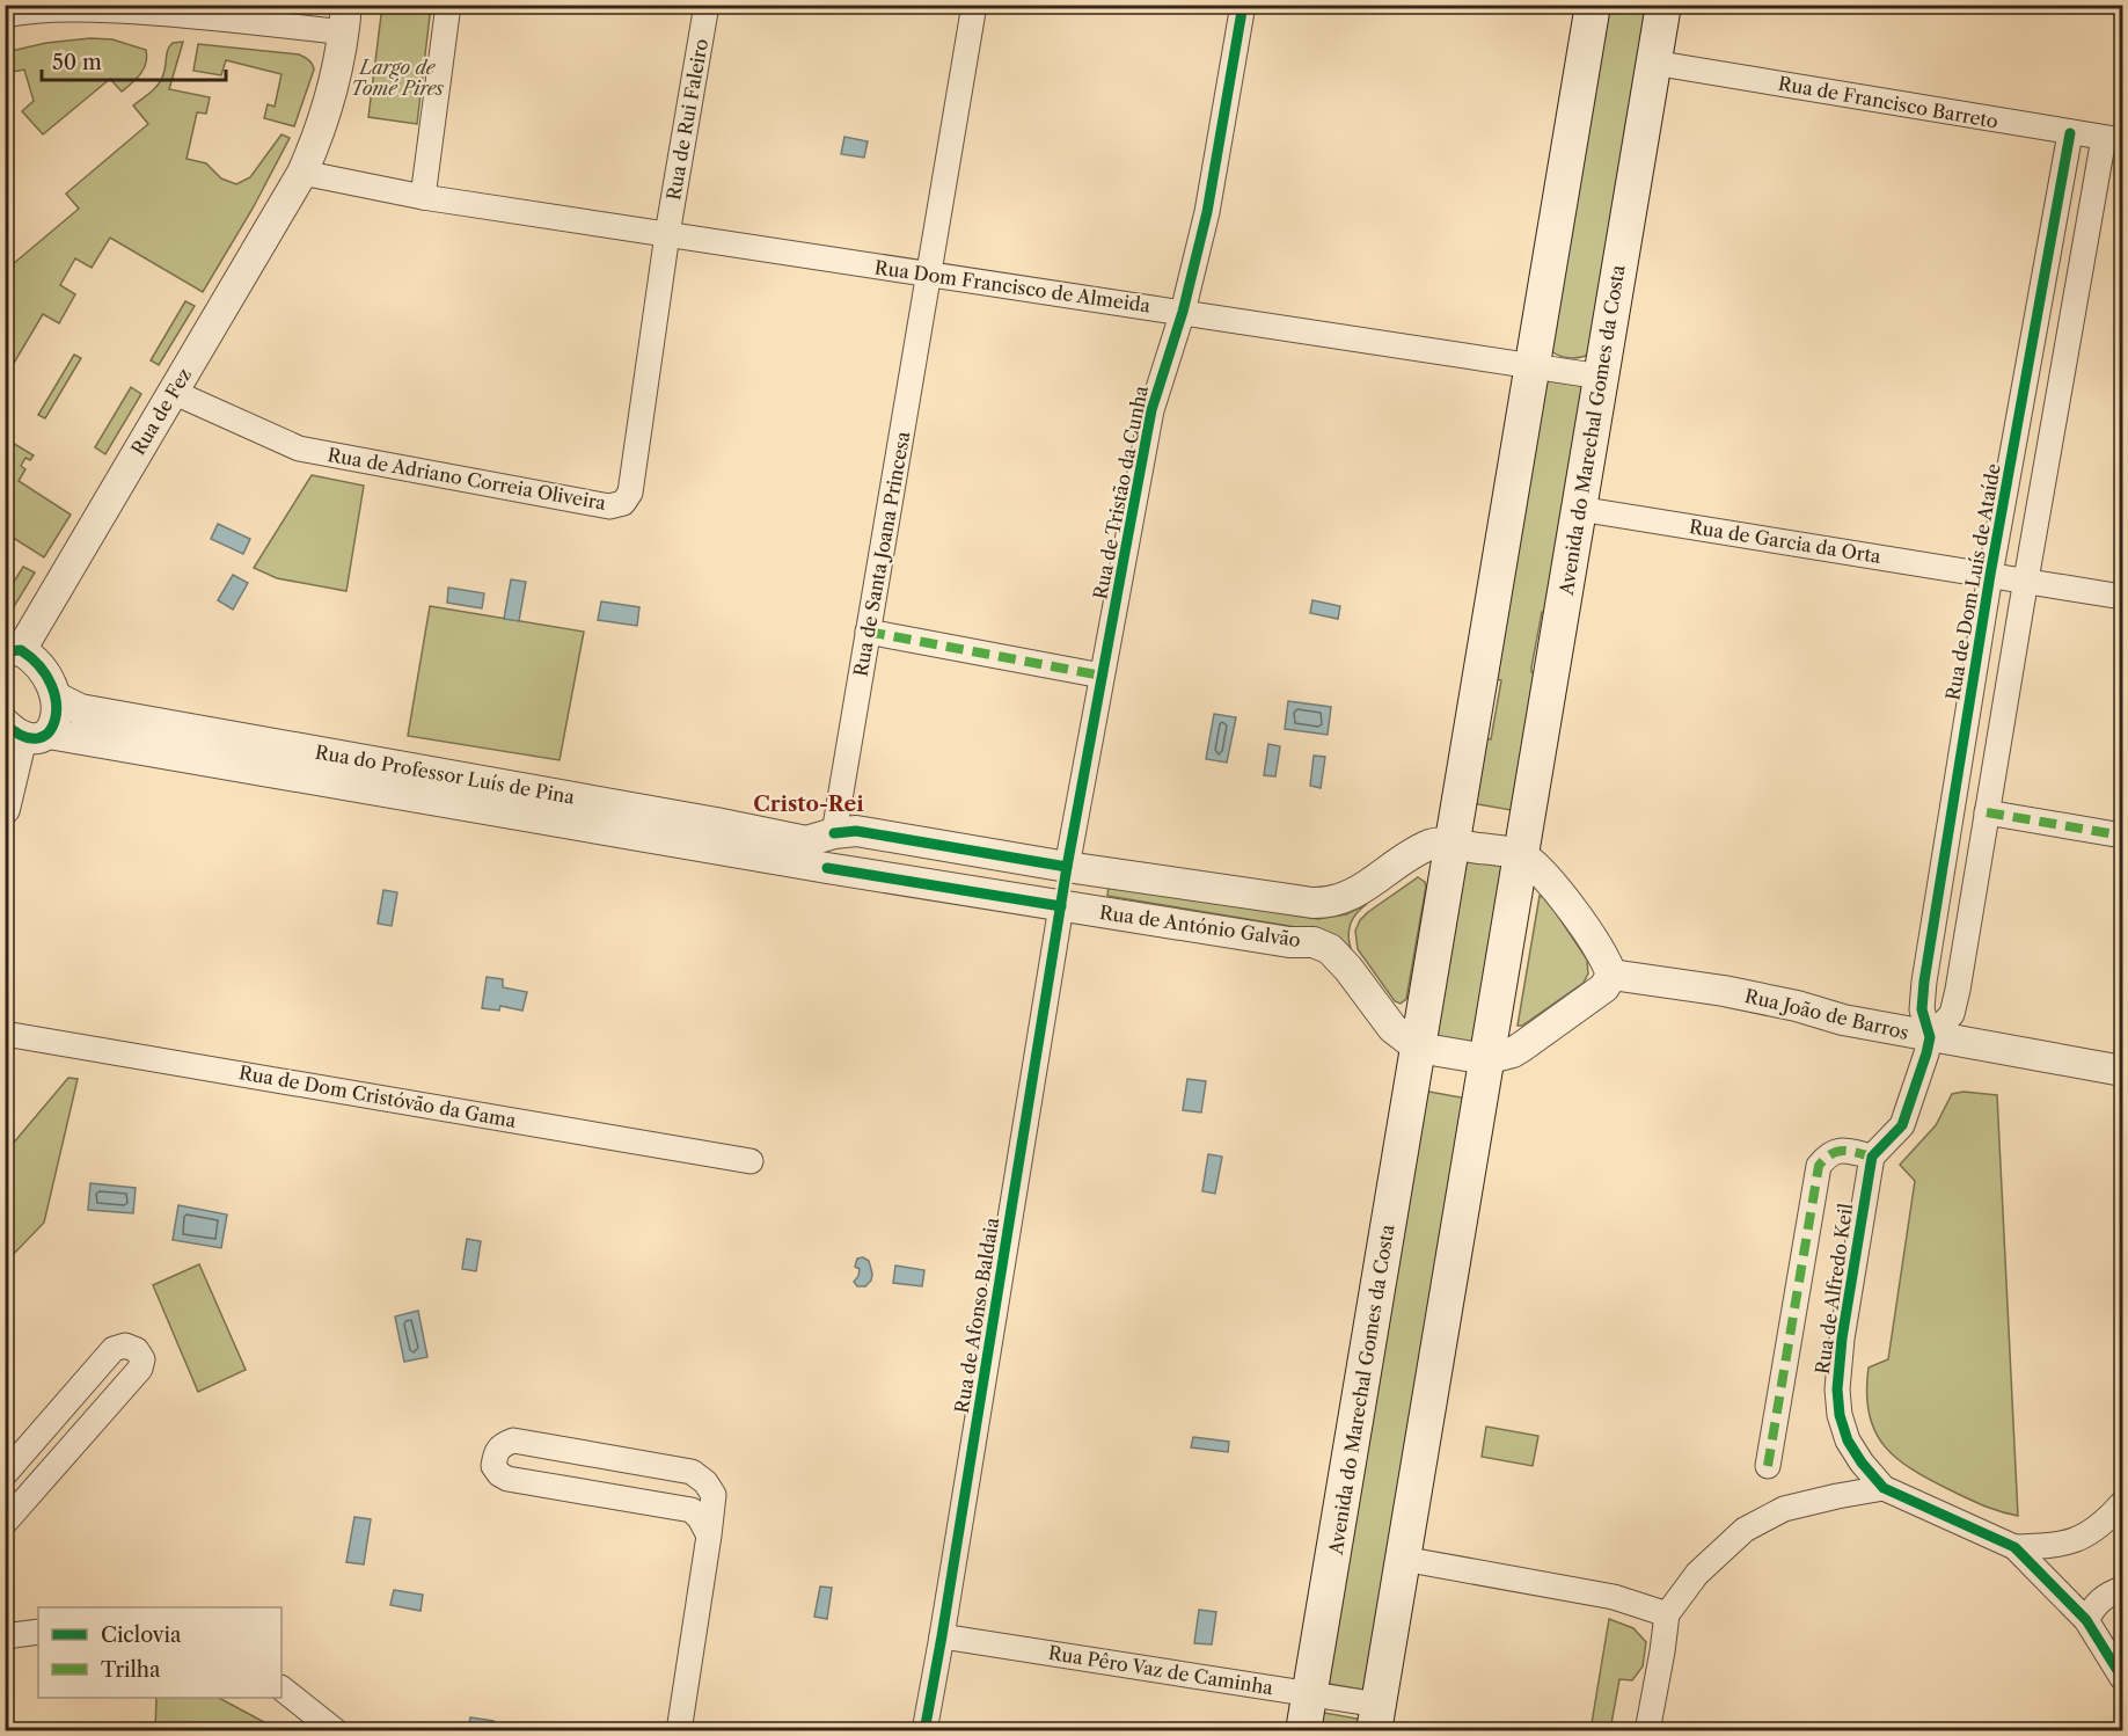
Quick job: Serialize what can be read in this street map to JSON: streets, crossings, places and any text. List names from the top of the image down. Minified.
{"streets":{"main road":["Avenida do Marechal Gomes da Costa"],"street":["Rua de Francisco Barreto","Rua de Rui Faleiro","Rua Dom Francisco de Almeida","Rua de Fez","Rua de Adriano Correia Oliveira","Rua de Tristão da Cunha","Rua de Garcia da Orta","Rua de Santa Joana Princesa","Rua de Dom Luís de Ataíde","Rua do Professor Luís de Pina","Rua de António Galvão","Rua João de Barros","Rua de Dom Cristóvão da Gama","Rua de Alfredo Keil","Rua de Afonso Baldaia","Rua Pêro Vaz de Caminha"]},"crossings":[["Rua de Francisco Barreto","Avenida do Marechal Gomes da Costa"],["Rua de Francisco Barreto","Rua de Dom Luís de Ataíde"],["Rua de Rui Faleiro","Rua Dom Francisco de Almeida"],["Rua de Rui Faleiro","Rua de Adriano Correia Oliveira"],["Rua Dom Francisco de Almeida","Avenida do Marechal Gomes da Costa"],["Rua Dom Francisco de Almeida","Rua de Adriano Correia Oliveira"],["Rua Dom Francisco de Almeida","Rua de Tristão da Cunha"],["Rua Dom Francisco de Almeida","Rua de Santa Joana Princesa"],["Rua de Fez","Rua de Adriano Correia Oliveira"],["Rua de Fez","Rua do Professor Luís de Pina"],["Avenida do Marechal Gomes da Costa","Rua de Garcia da Orta"],["Avenida do Marechal Gomes da Costa","Rua de António Galvão"],["Avenida do Marechal Gomes da Costa","Rua Pêro Vaz de Caminha"],["Rua de Tristão da Cunha","Rua do Professor Luís de Pina"],["Rua de Tristão da Cunha","Rua de António Galvão"],["Rua de Garcia da Orta","Rua de Dom Luís de Ataíde"],["Rua de Santa Joana Princesa","Rua do Professor Luís de Pina"],["Rua de Dom Luís de Ataíde","Rua João de Barros"],["Rua do Professor Luís de Pina","Rua de António Galvão"],["Rua do Professor Luís de Pina","Rua de Afonso Baldaia"],["Rua de António Galvão","Rua de Afonso Baldaia"],["Rua de Afonso Baldaia","Rua Pêro Vaz de Caminha"]],"districts":["Cristo-Rei"],"parks":["Largo de Tomé Pires"],"legend":["Ciclovia","Trilha"],"scale_bar":"50 m"}
